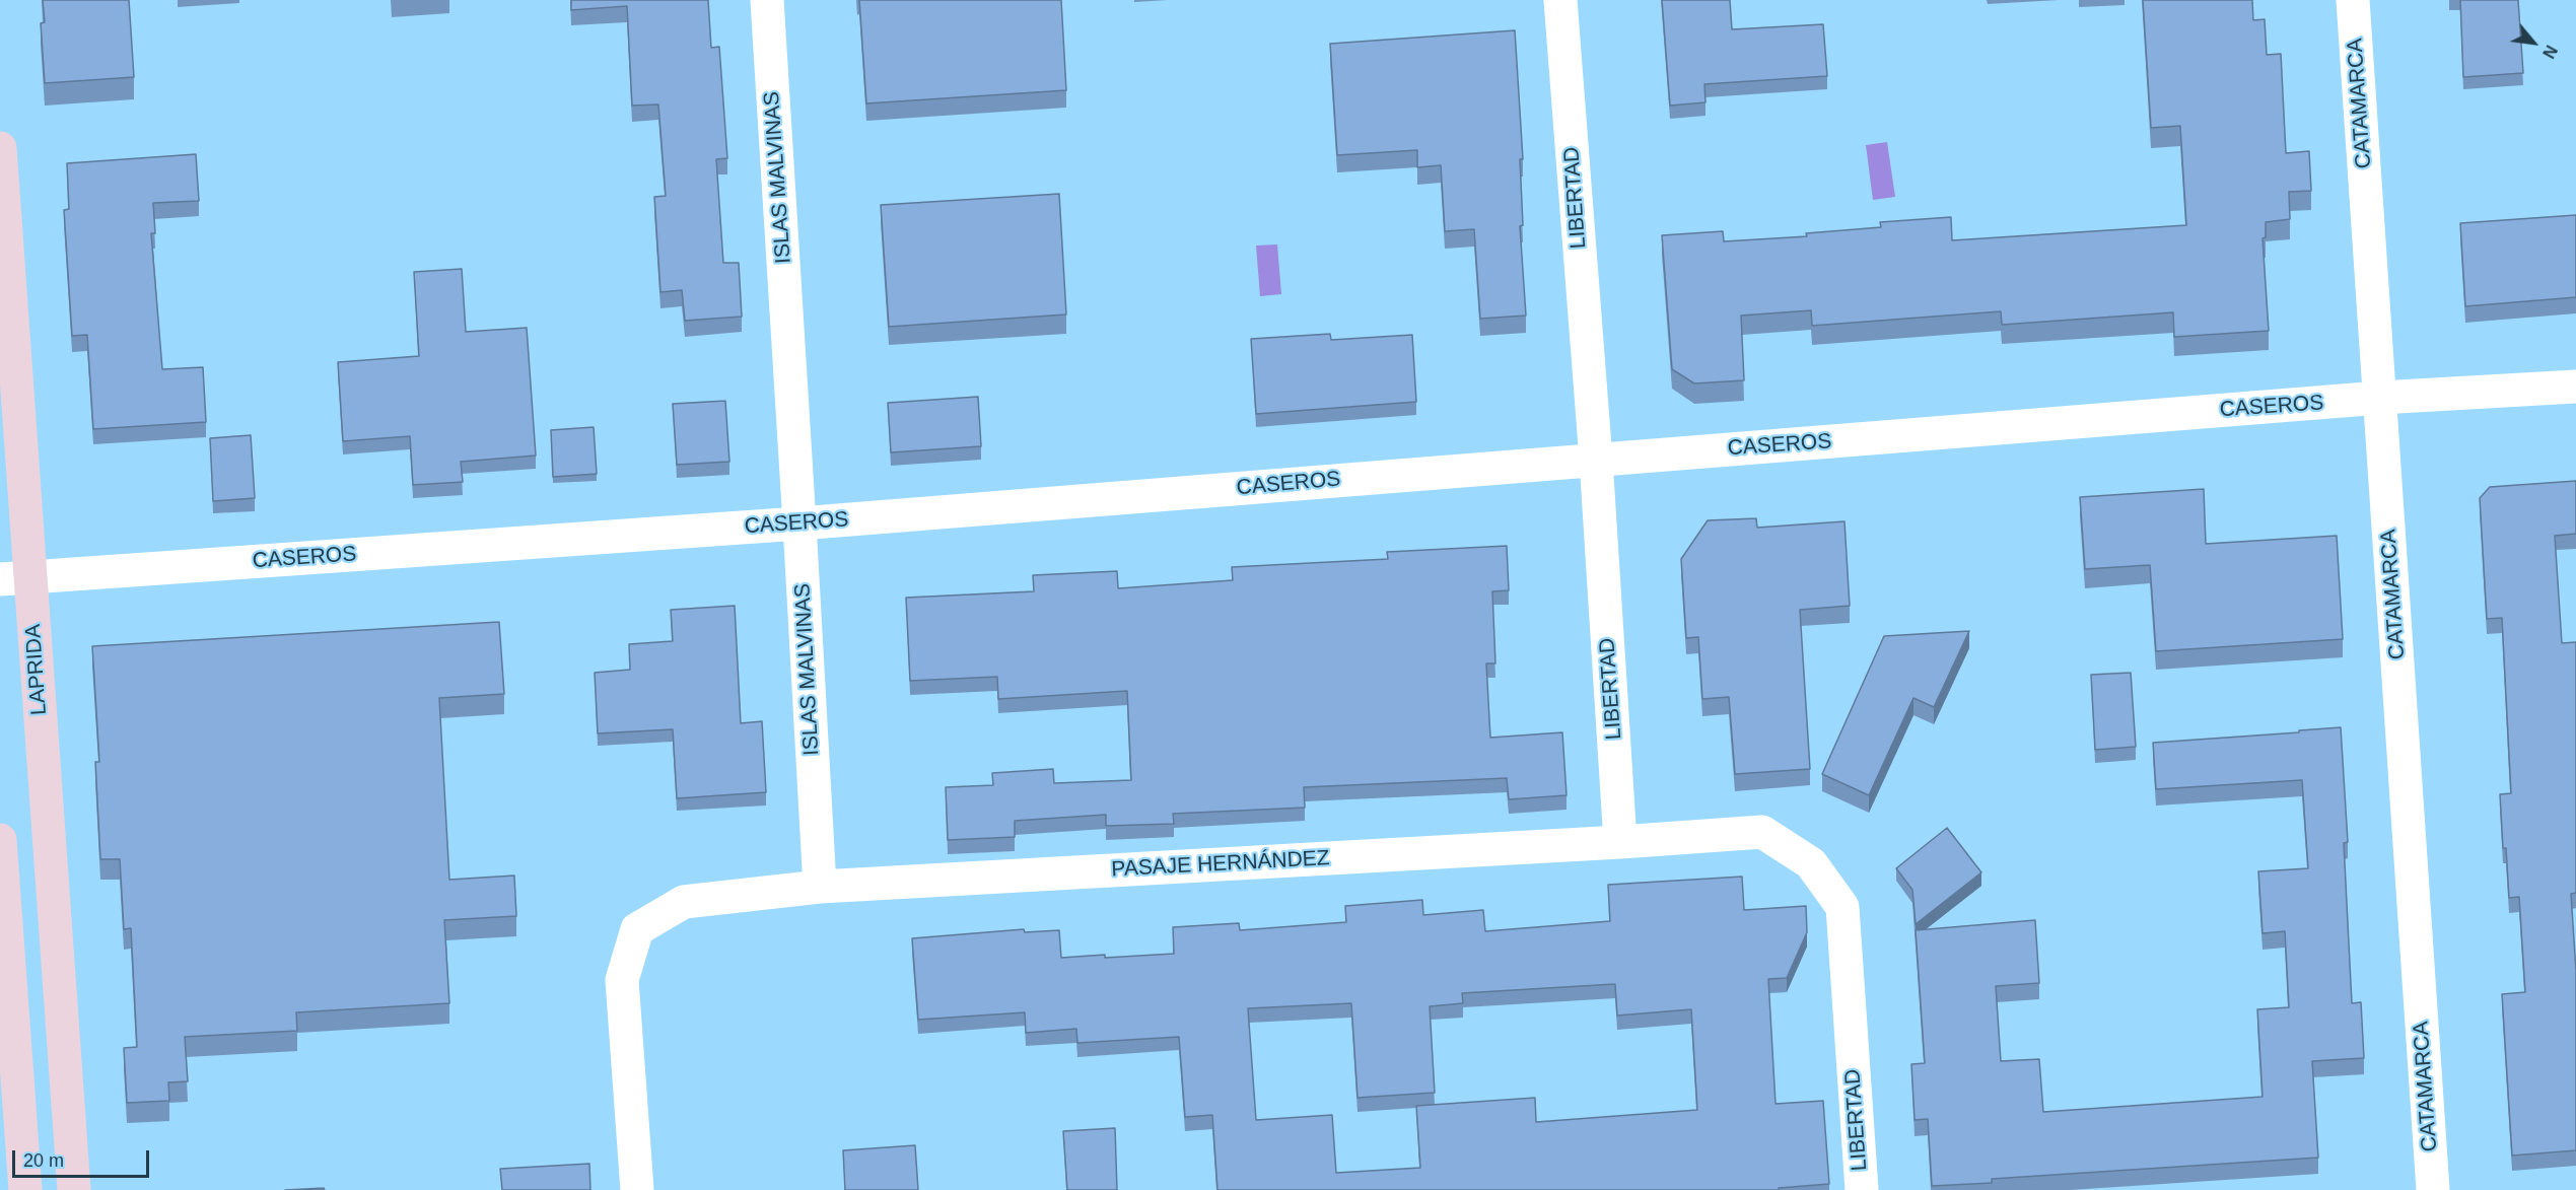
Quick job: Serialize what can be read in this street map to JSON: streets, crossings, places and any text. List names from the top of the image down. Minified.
{"streets":{"main road":["LAPRIDA"],"street":["CATAMARCA","ISLAS MALVINAS","LIBERTAD","CASEROS","PASAJE HERNÁNDEZ"]},"crossings":[["CATAMARCA","CASEROS"],["ISLAS MALVINAS","CASEROS"],["ISLAS MALVINAS","PASAJE HERNÁNDEZ"],["LIBERTAD","CASEROS"],["LIBERTAD","PASAJE HERNÁNDEZ"],["CASEROS","LAPRIDA"]],"scale_bar":"20 m","north":"bottom right"}
